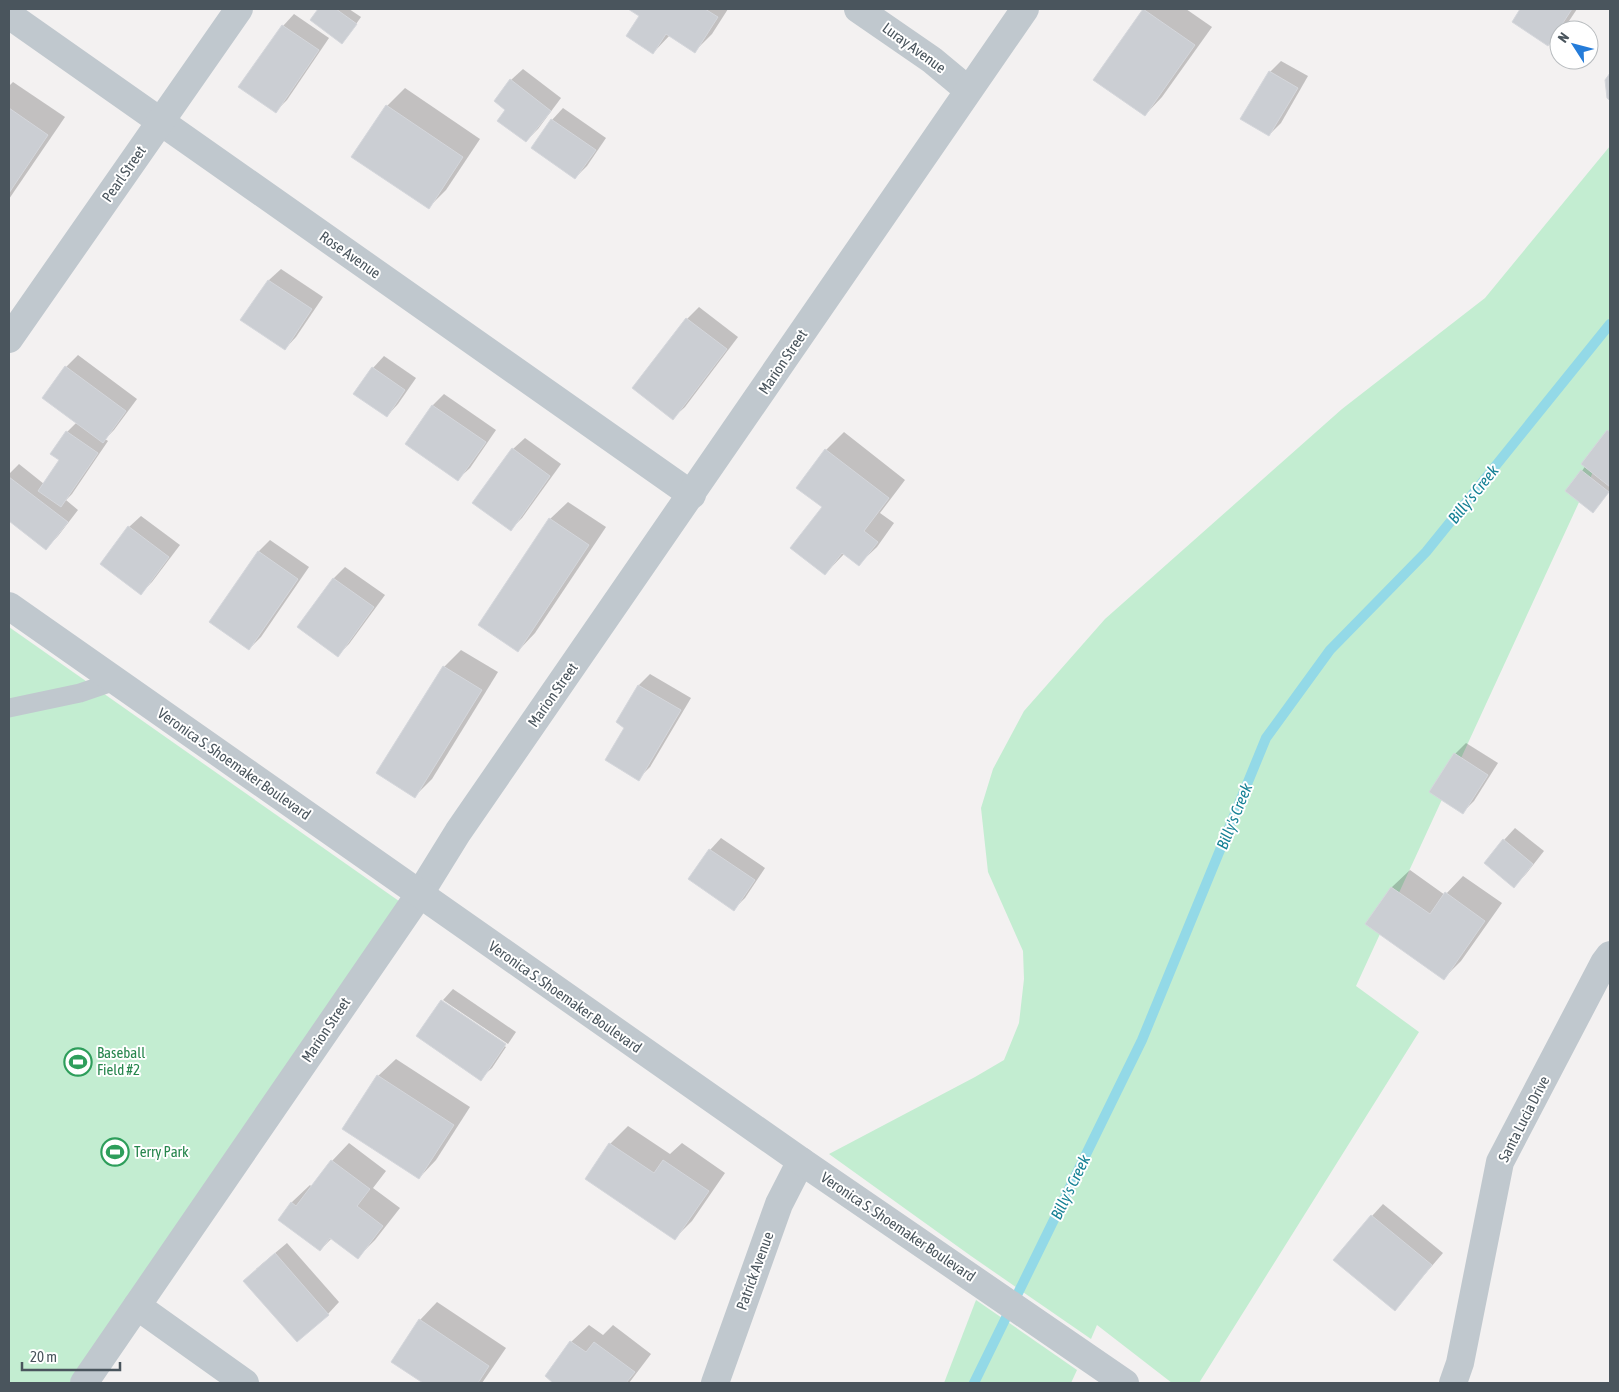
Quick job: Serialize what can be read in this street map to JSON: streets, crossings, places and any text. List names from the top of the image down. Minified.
{"streets":{"street":["Luray Avenue","Pearl Street","Rose Avenue","Marion Street","Veronica S. Shoemaker Boulevard","Santa Lucia Drive","Patrick Avenue"]},"crossings":[["Luray Avenue","Marion Street"],["Pearl Street","Rose Avenue"],["Rose Avenue","Marion Street"],["Marion Street","Veronica S. Shoemaker Boulevard"],["Veronica S. Shoemaker Boulevard","Patrick Avenue"]],"water":["Billy's Creek"],"places":{"sports":["Baseball Field #2","Terry Park"]},"scale_bar":"20 m","north":"top left"}
